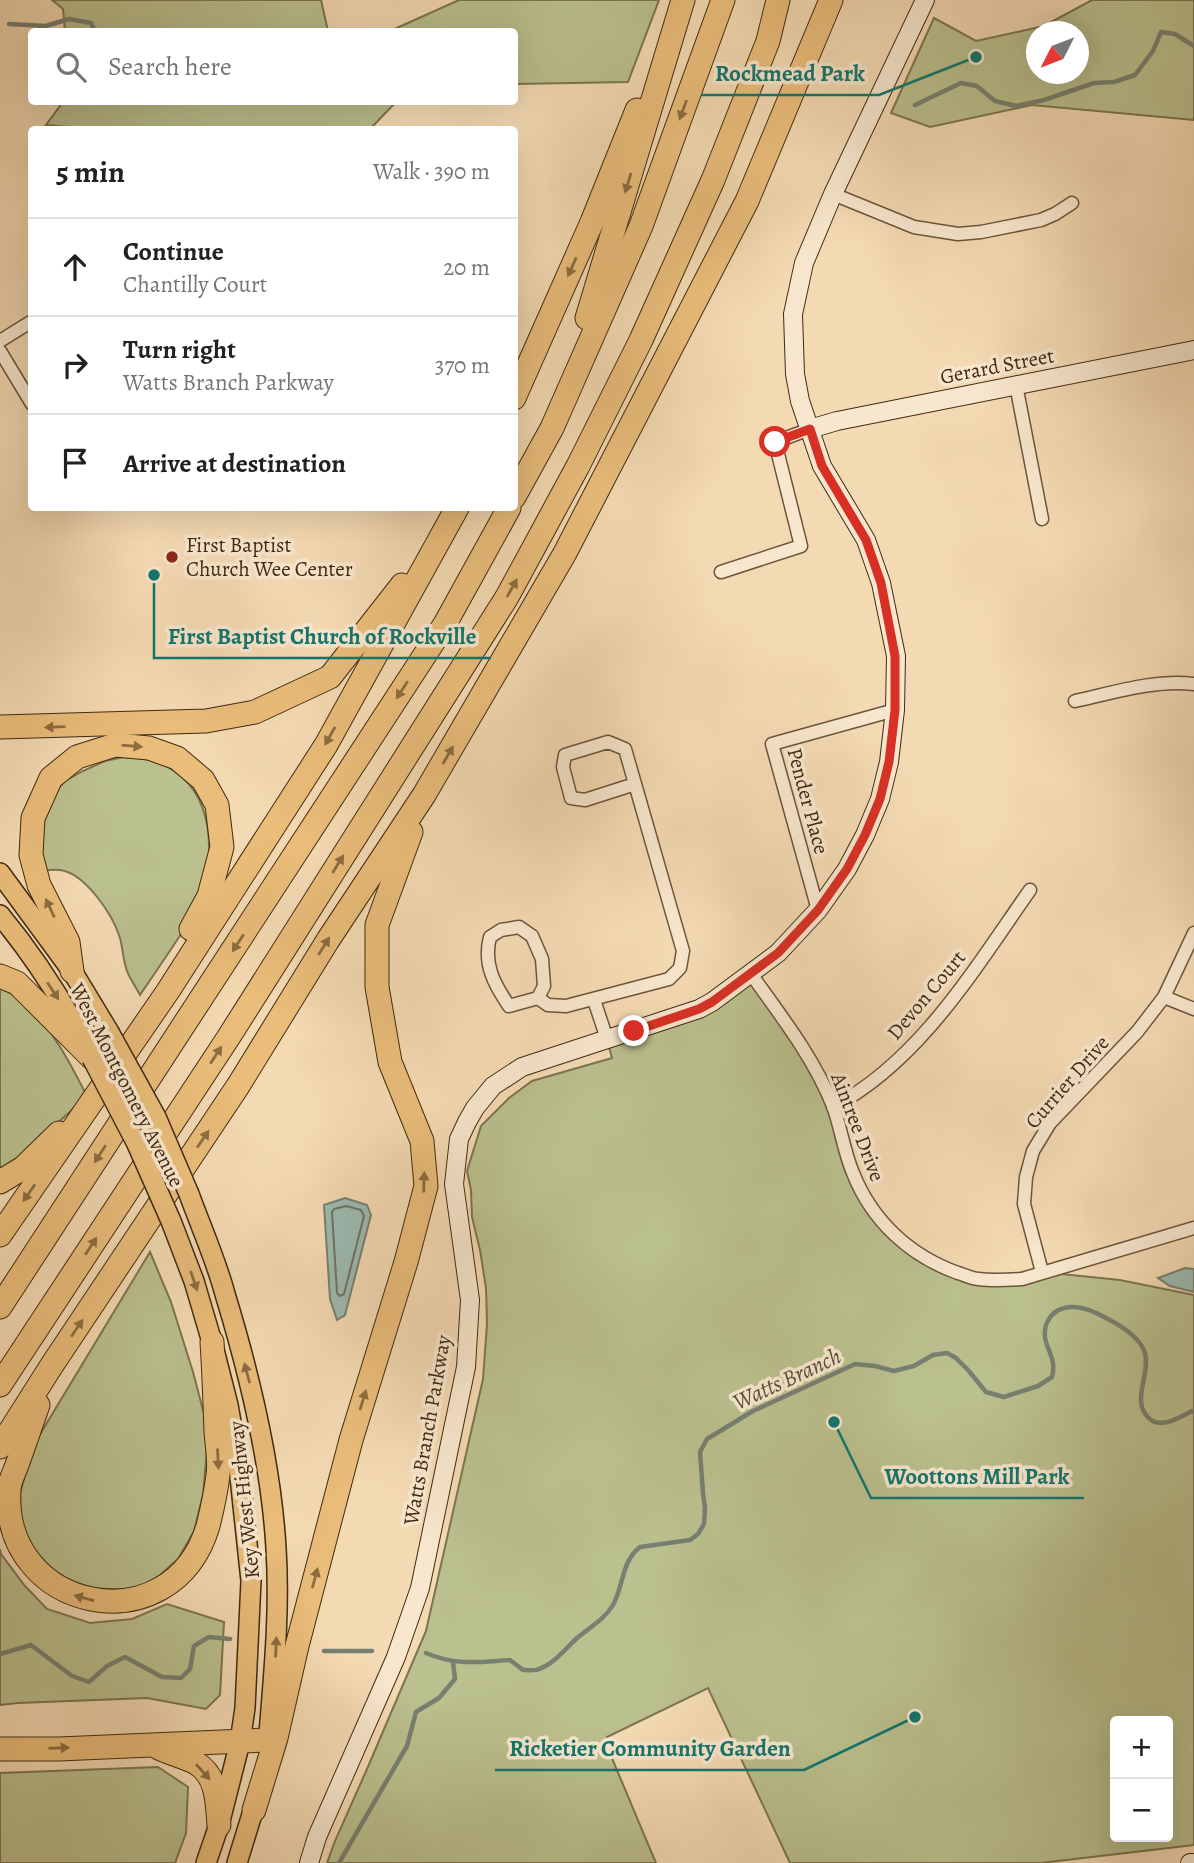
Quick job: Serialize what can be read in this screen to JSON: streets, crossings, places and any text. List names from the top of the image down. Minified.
{"streets":{"main road":["West Montgomery Avenue","Key West Highway"],"street":["Gerard Street","Pender Place","Devon Court","Currier Drive","Aintree Drive","Watts Branch Parkway"]},"crossings":[["Gerard Street","Watts Branch Parkway"],["Pender Place","Watts Branch Parkway"],["Devon Court","Aintree Drive"],["Currier Drive","Aintree Drive"],["West Montgomery Avenue","Key West Highway"],["Aintree Drive","Watts Branch Parkway"]],"one_way":["Key West Highway"],"water":["Watts Branch"],"places":["Rockmead Park","First Baptist Church Wee Center","First Baptist Church of Rockville","Woottons Mill Park","Ricketier Community Garden"],"north":"bottom left","page":{"search":"Search here","heading":["5 min","Walk · 390 m"],"list":[["Continue","Chantilly Court","20 m"],["Turn right","Watts Branch Parkway","370 m"],"Arrive at destination"],"map_buttons":["+","−"]}}
